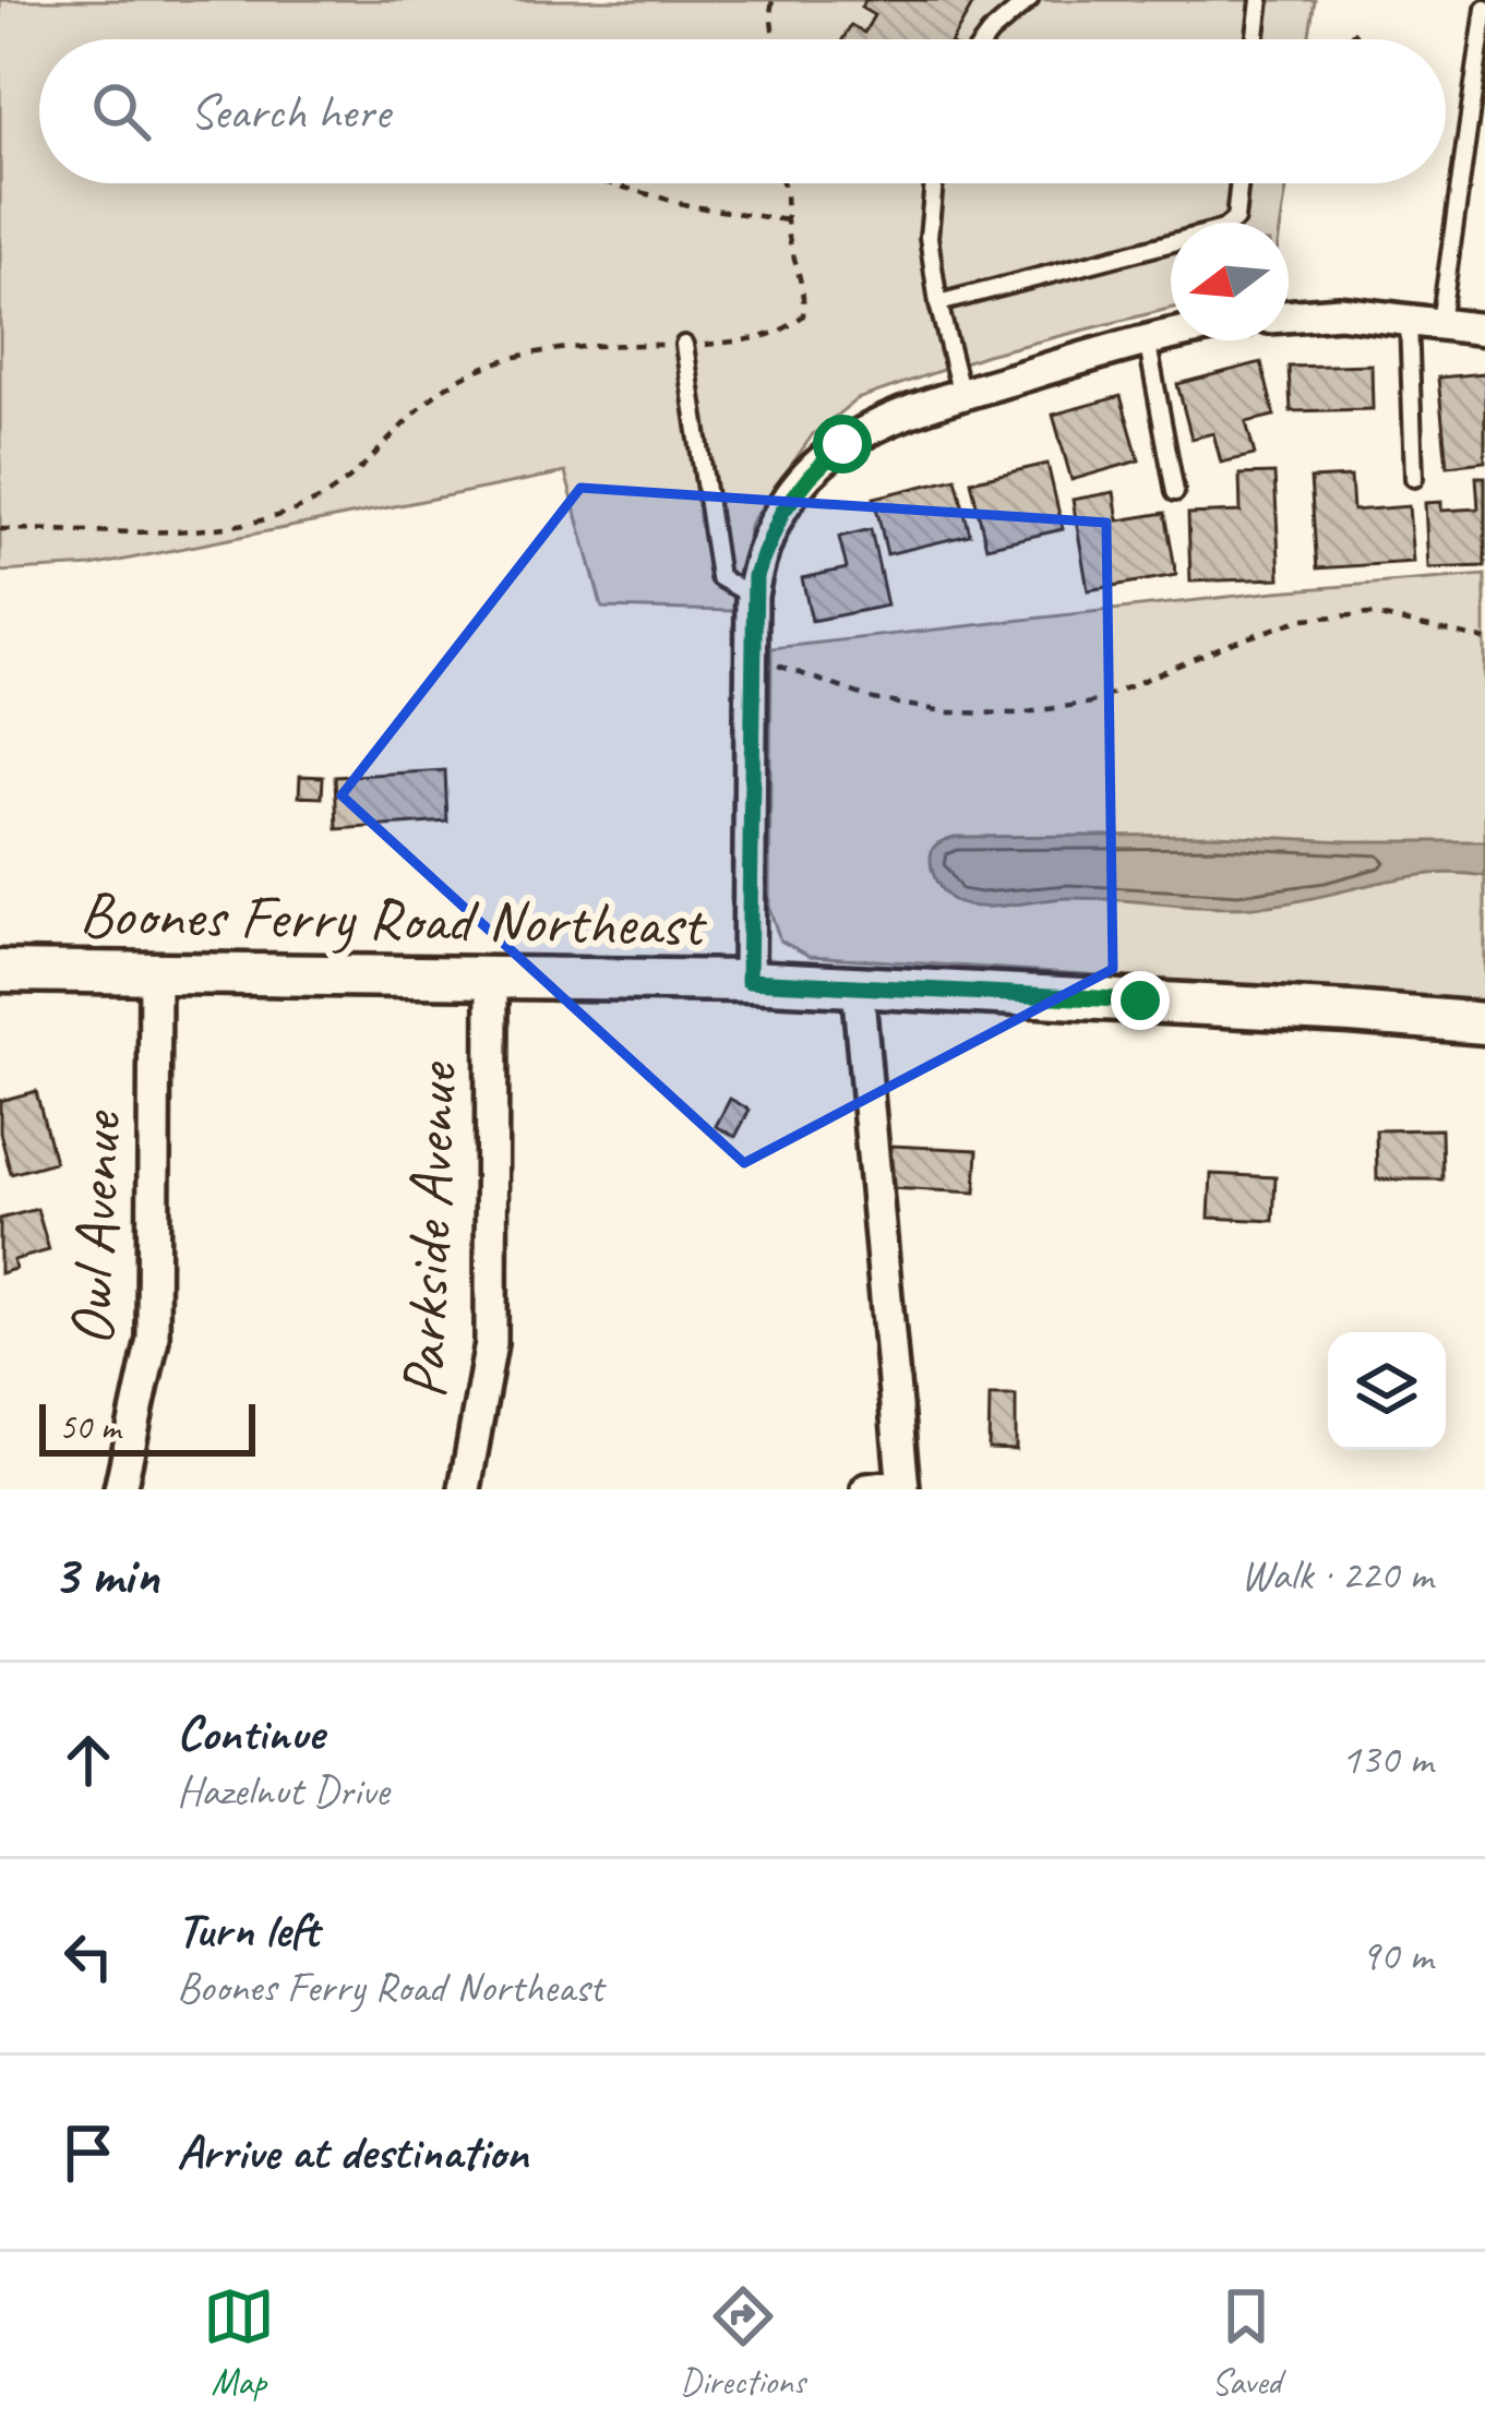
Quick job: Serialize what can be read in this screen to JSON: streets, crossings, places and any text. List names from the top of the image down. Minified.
{"streets":{"main road":["Boones Ferry Road Northeast"],"street":["Owl Avenue","Parkside Avenue"]},"crossings":[["Boones Ferry Road Northeast","Owl Avenue"],["Boones Ferry Road Northeast","Parkside Avenue"]],"scale_bar":"50 m","north":"left","page":{"search":"Search here","scale":"50 m","heading":["3 min","Walk · 220 m"],"list":[["Continue","Hazelnut Drive","130 m"],["Turn left","Boones Ferry Road Northeast","90 m"],"Arrive at destination"],"nav":["Map","Directions","Saved"]}}
